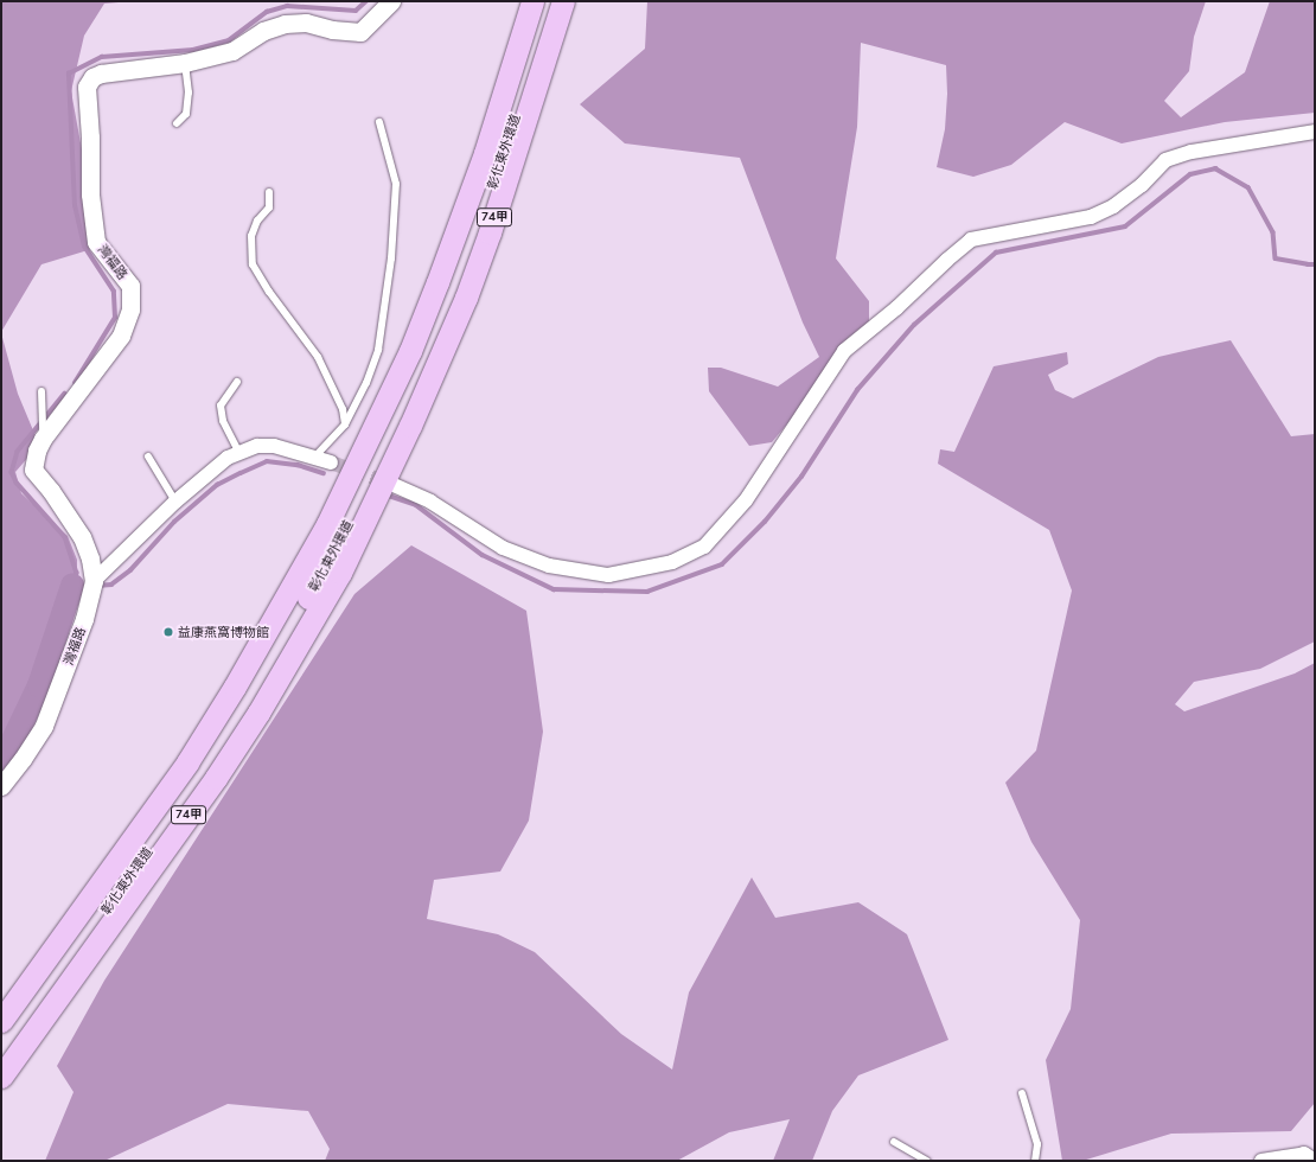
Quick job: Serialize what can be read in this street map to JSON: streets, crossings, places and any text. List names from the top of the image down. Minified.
{"streets":{"main road":["彰化東外環道","74甲"],"street":["灣福路"]},"places":["益康燕窩博物館"]}
